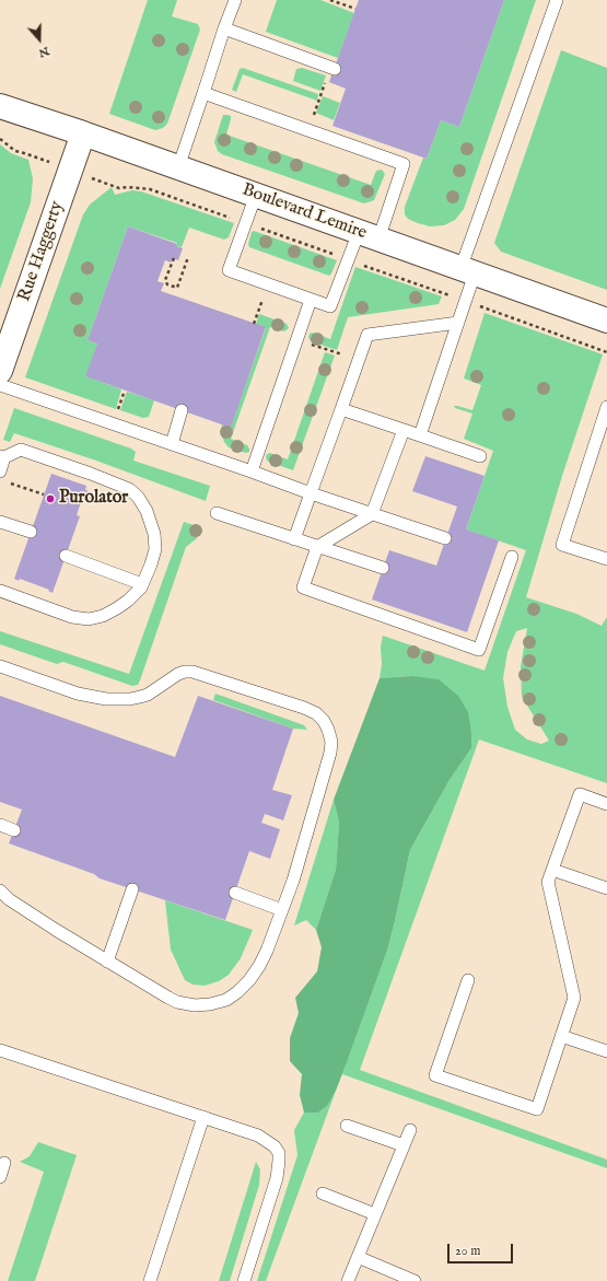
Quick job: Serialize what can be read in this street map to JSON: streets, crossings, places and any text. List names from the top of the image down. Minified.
{"streets":{"main road":["Boulevard Lemire","Rue Haggerty"]},"crossings":[["Boulevard Lemire","Rue Haggerty"]],"places":["Purolator"],"scale_bar":"20 m","north":"bottom"}
